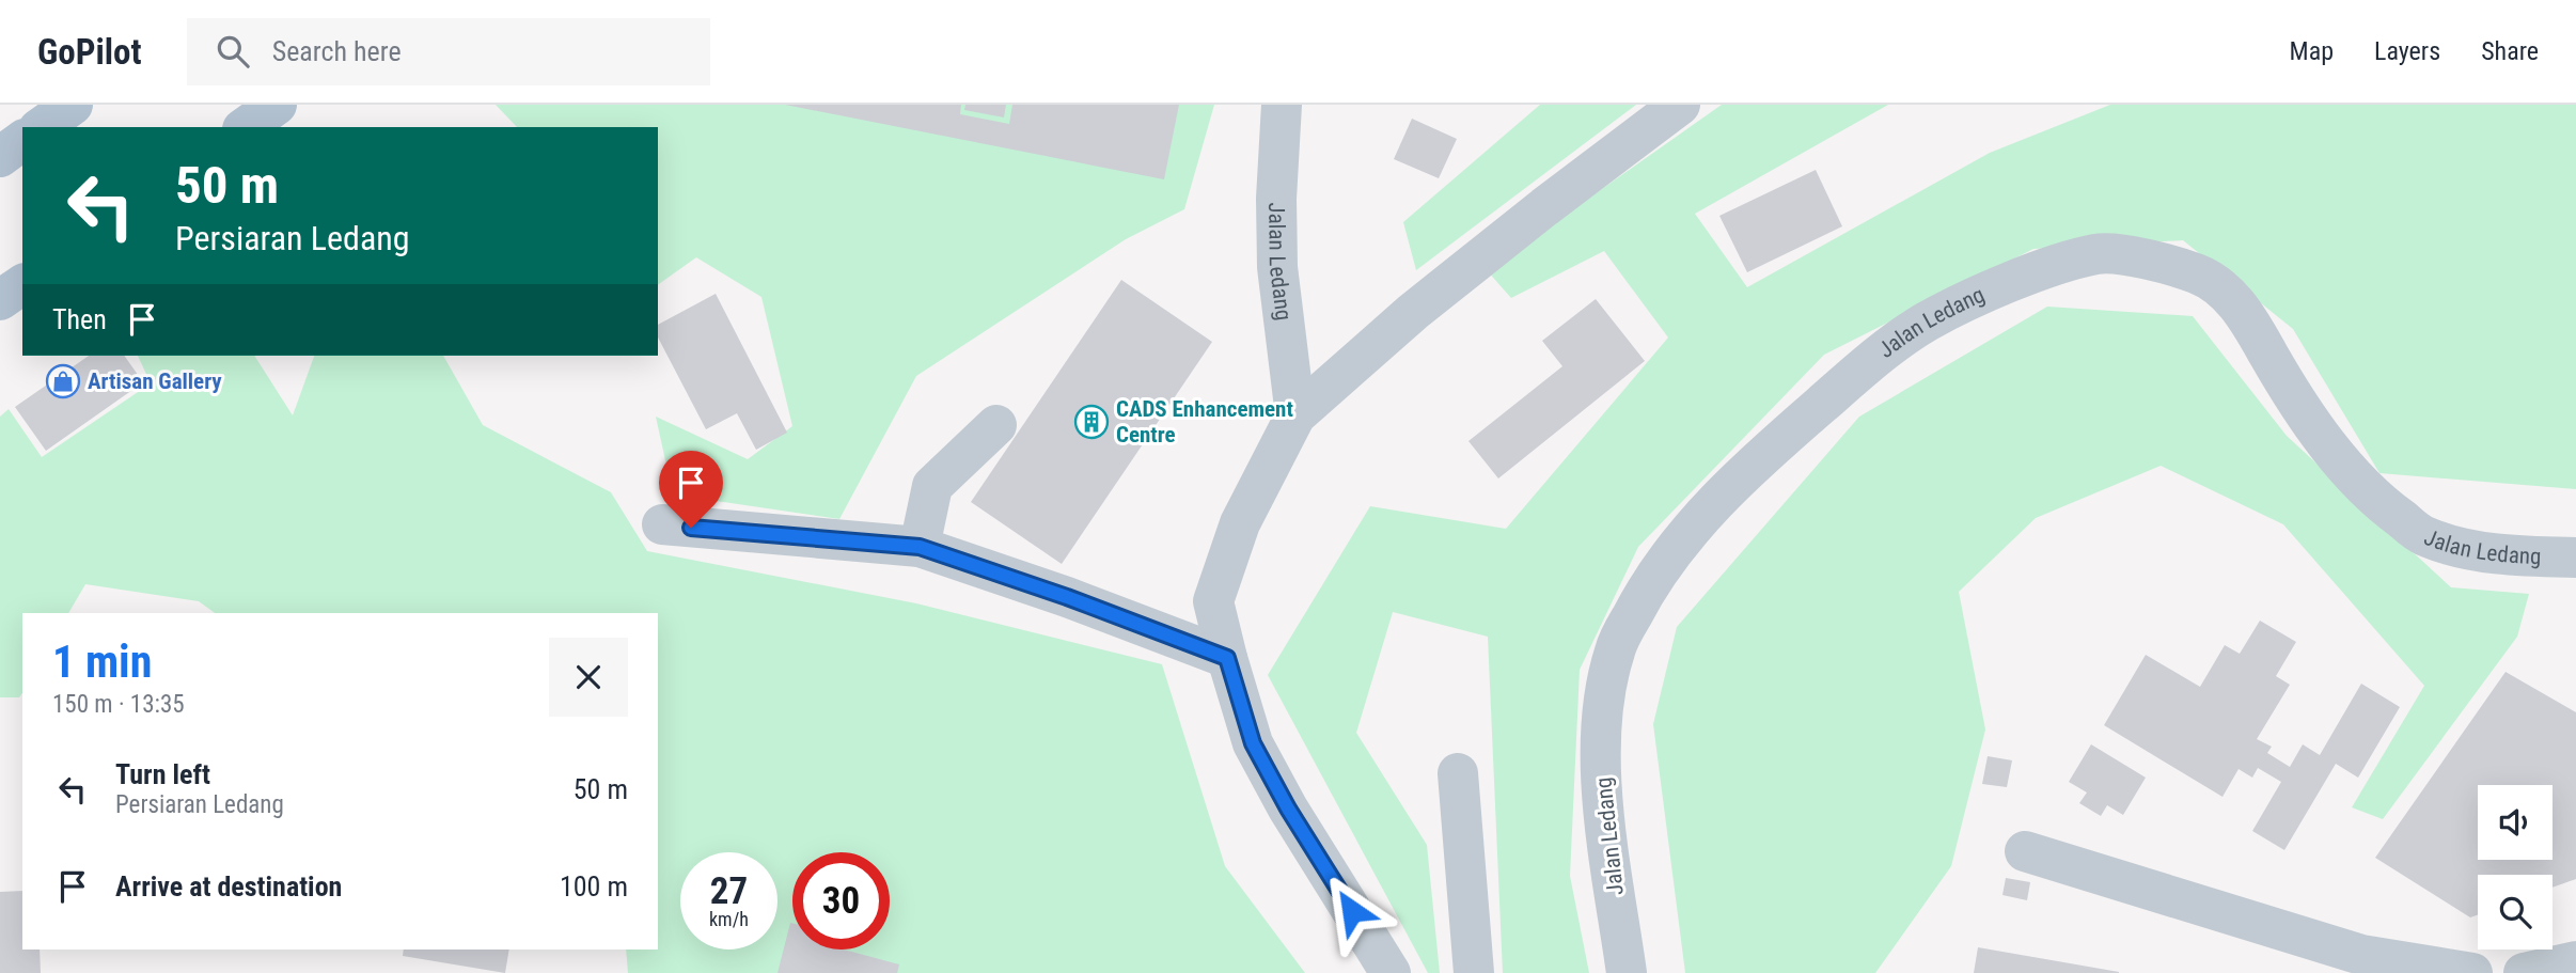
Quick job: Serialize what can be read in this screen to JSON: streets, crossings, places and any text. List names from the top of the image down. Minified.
{"streets":{"street":["Jalan Ledang"]},"places":{"shop":["Artisan Gallery"],"building":["CADS Enhancement Centre"]},"page":{"header":"GoPilot","search":"Search here","nav":["Map","Layers","Share"],"turn":["50 m","Persiaran Ledang"],"then":"Then","heading":["1 min","150 m · 13:35"],"list":[{"name":"Turn left","note":"Persiaran Ledang","value":"50 m"},{"name":"Arrive at destination","value":"100 m"}],"speed":"27 km/h","limit":"30"}}
